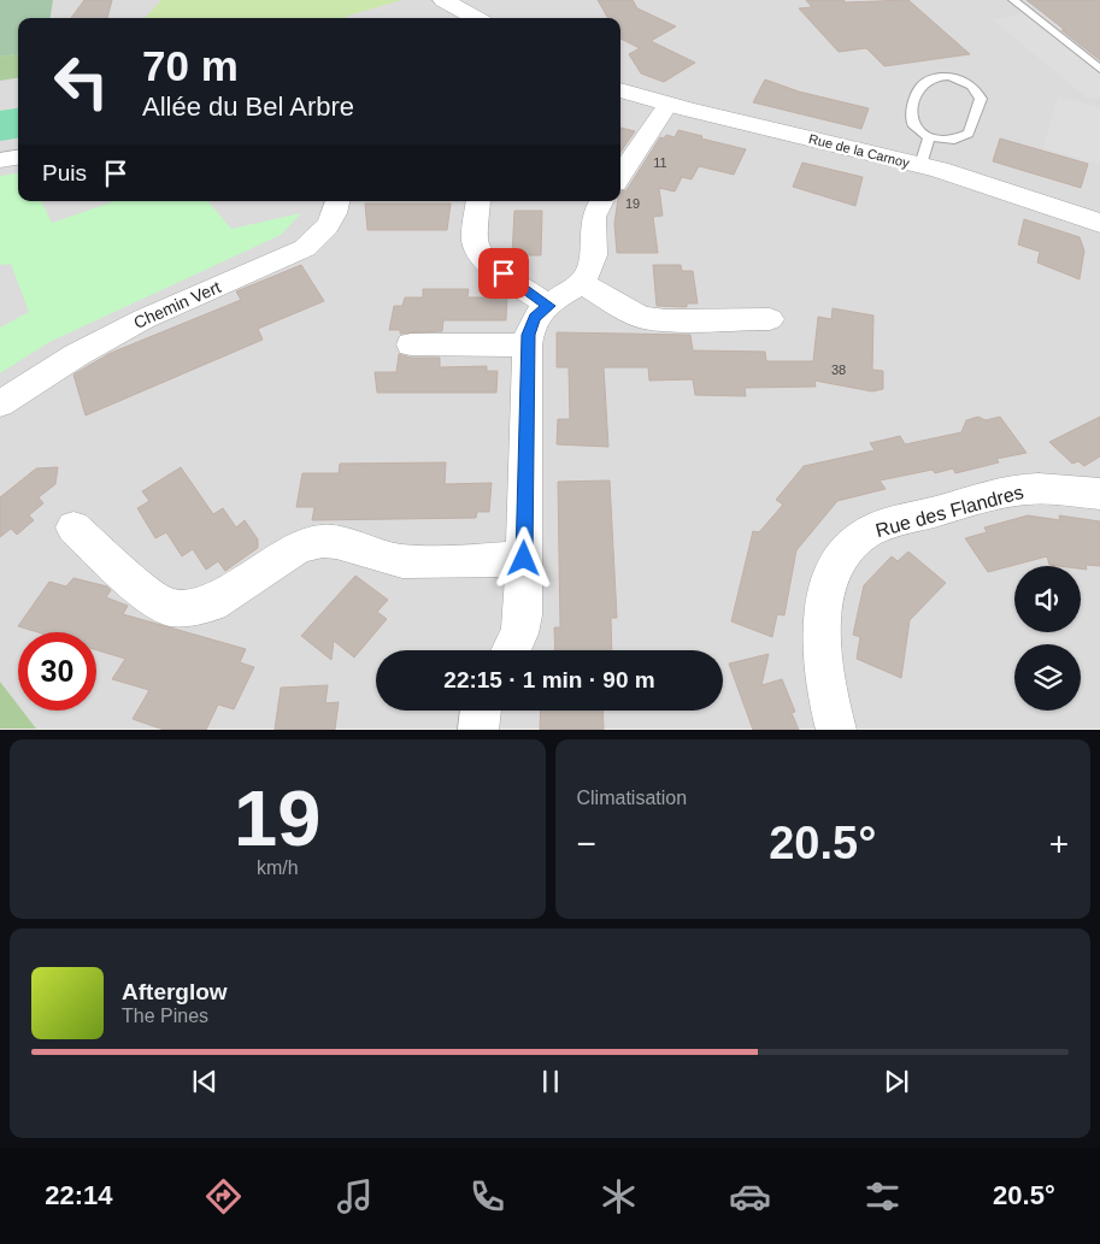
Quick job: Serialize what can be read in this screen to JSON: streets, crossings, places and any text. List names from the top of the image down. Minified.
{"streets":{"street":["Rue de la Carnoy","Chemin Vert","Rue des Flandres"]},"house_numbers":["11","19","38"],"page":{"turn":["70 m","Allée du Bel Arbre"],"then":"Puis","limit":"30","trip":"22:15 · 1 min · 90 m","tile":[["19","km/h"],"Climatisation"],"heat":["−","20.5°","+"],"song":["Afterglow","The Pines"],"tabs":["22:14","20.5°"]}}
